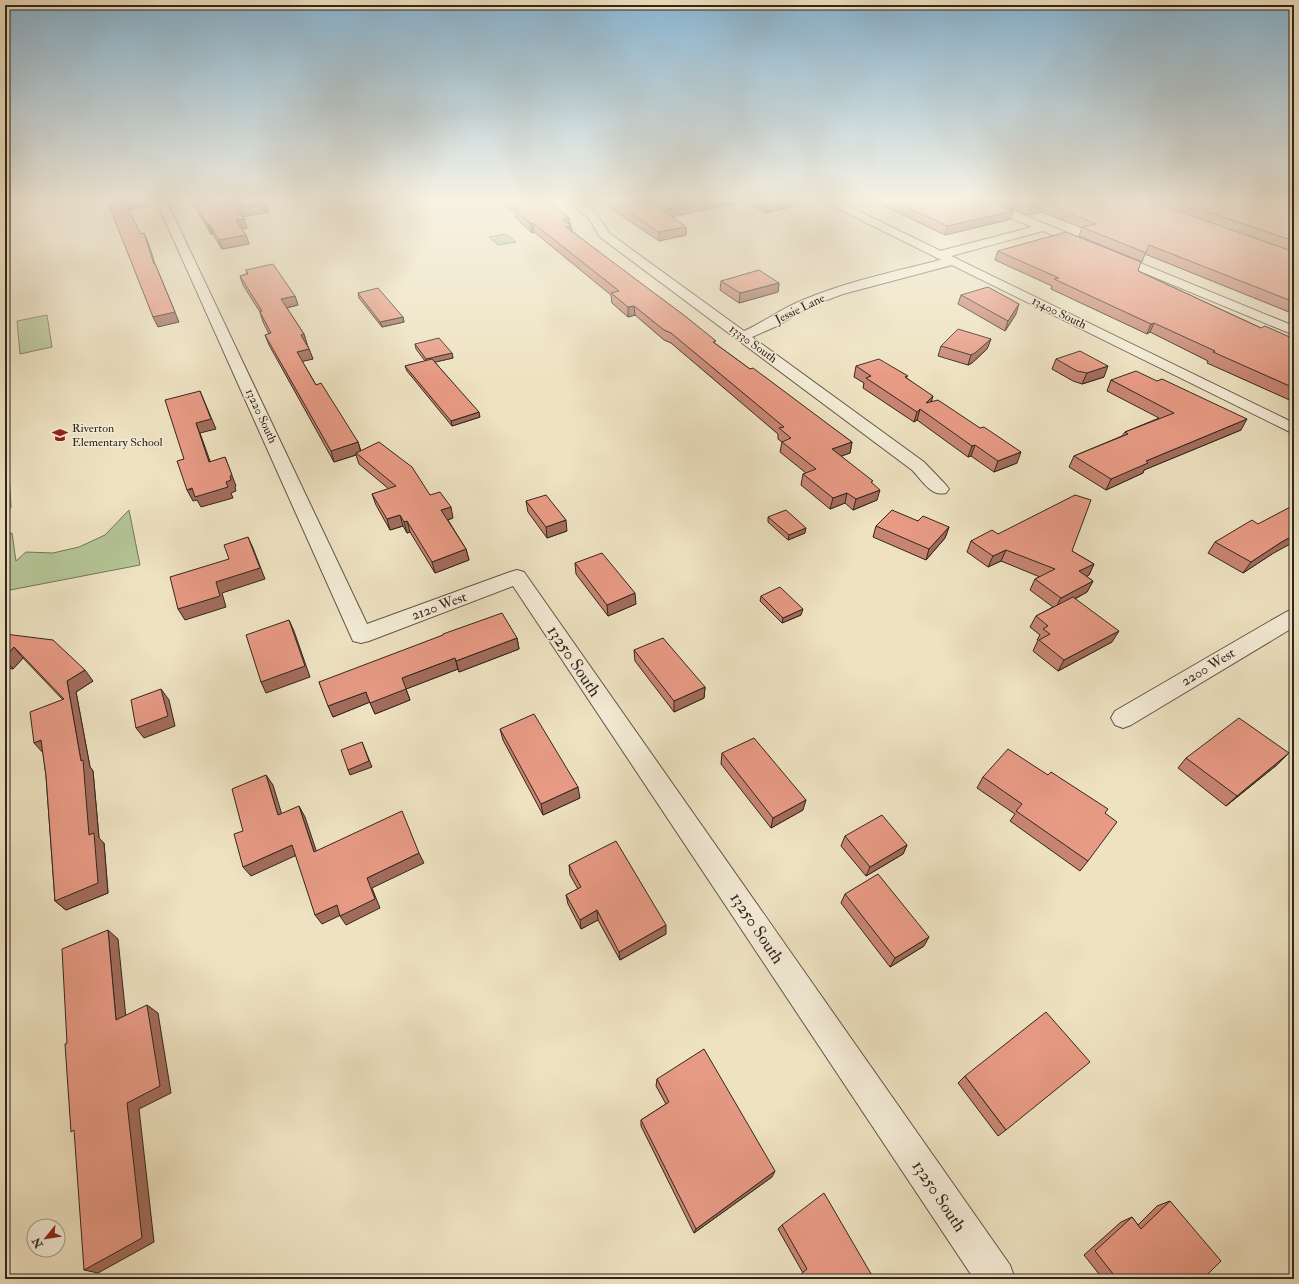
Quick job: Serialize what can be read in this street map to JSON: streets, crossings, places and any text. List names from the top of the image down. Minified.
{"streets":{"street":["Jessie Lane","13400 South","13330 South","13220 South","2120 West","13250 South","2200 West"]},"crossings":[["Jessie Lane","13400 South"],["Jessie Lane","13330 South"],["13220 South","2120 West"],["2120 West","13250 South"]],"places":{"school or university":["Riverton Elementary School"]},"north":"bottom left"}
